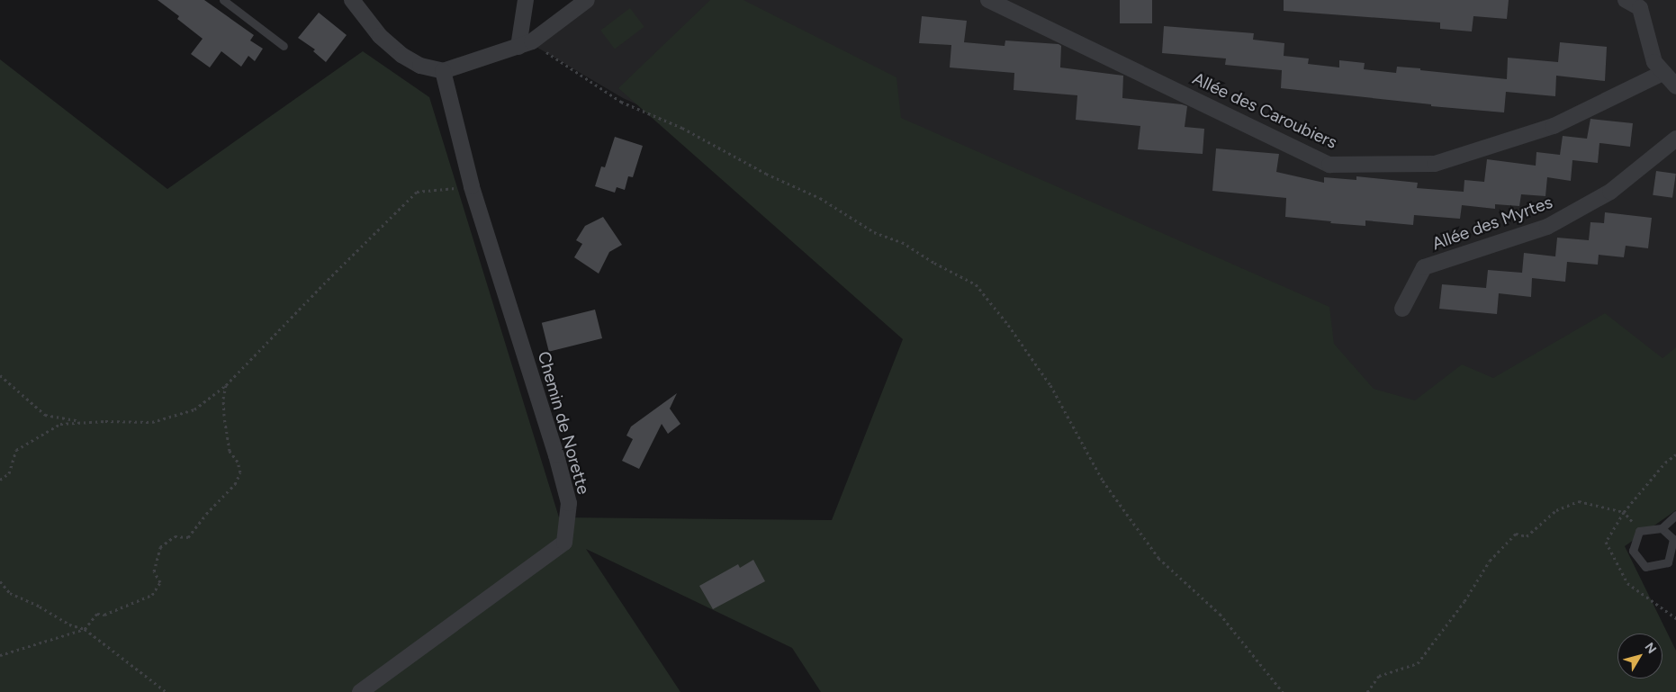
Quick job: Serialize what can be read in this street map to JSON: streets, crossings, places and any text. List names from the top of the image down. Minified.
{"streets":{"street":["Allée des Caroubiers","Allée des Myrtes","Chemin de Norette"]},"north":"top right"}
